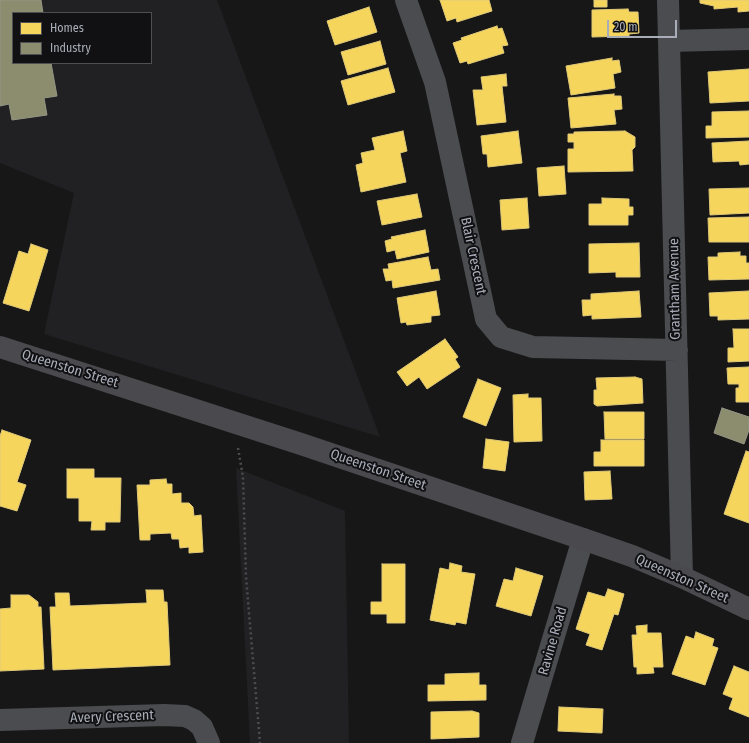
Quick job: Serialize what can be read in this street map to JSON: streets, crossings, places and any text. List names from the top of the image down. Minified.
{"streets":{"main road":["Queenston Street"],"street":["Blair Crescent","Grantham Avenue","Ravine Road","Avery Crescent"]},"crossings":[["Blair Crescent","Grantham Avenue"],["Grantham Avenue","Queenston Street"],["Queenston Street","Ravine Road"]],"legend":["Homes","Industry"],"scale_bar":"20 m"}
